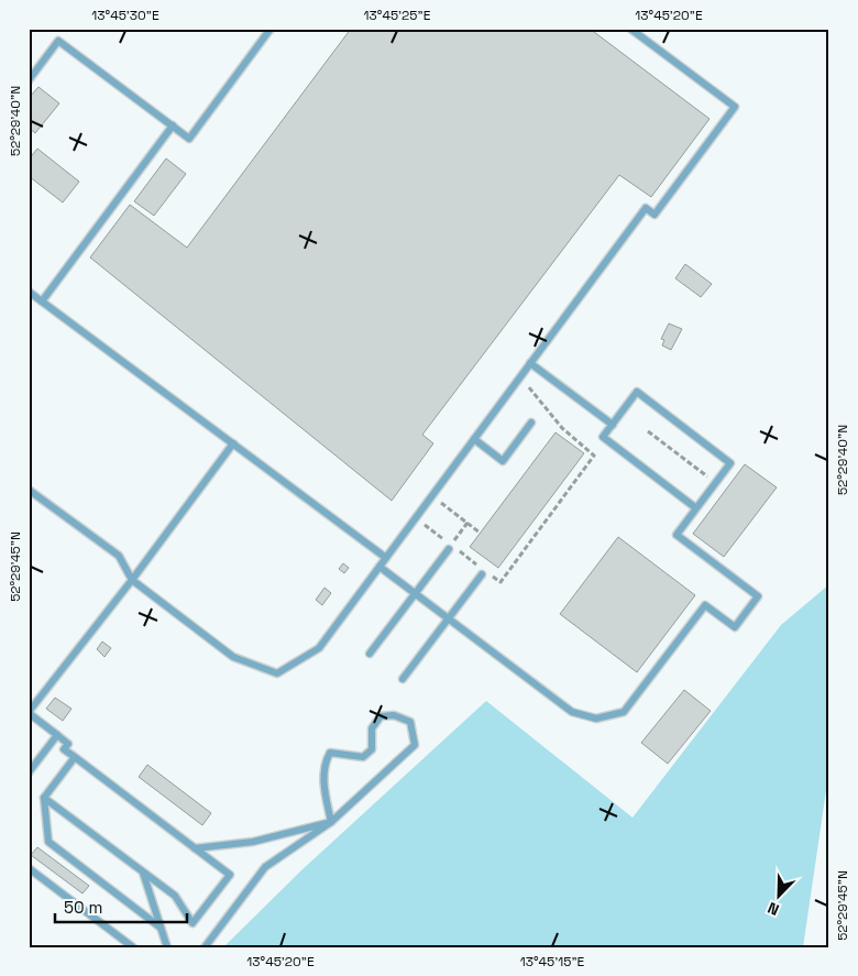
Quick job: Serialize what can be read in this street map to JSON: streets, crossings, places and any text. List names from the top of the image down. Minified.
{"scale_bar":"50 m","north":"bottom left","coordinates":["13°45'30\"E","13°45'25\"E","13°45'20\"E","52°29'40\"N","52°29'45\"N","13°45'15\"E"]}
